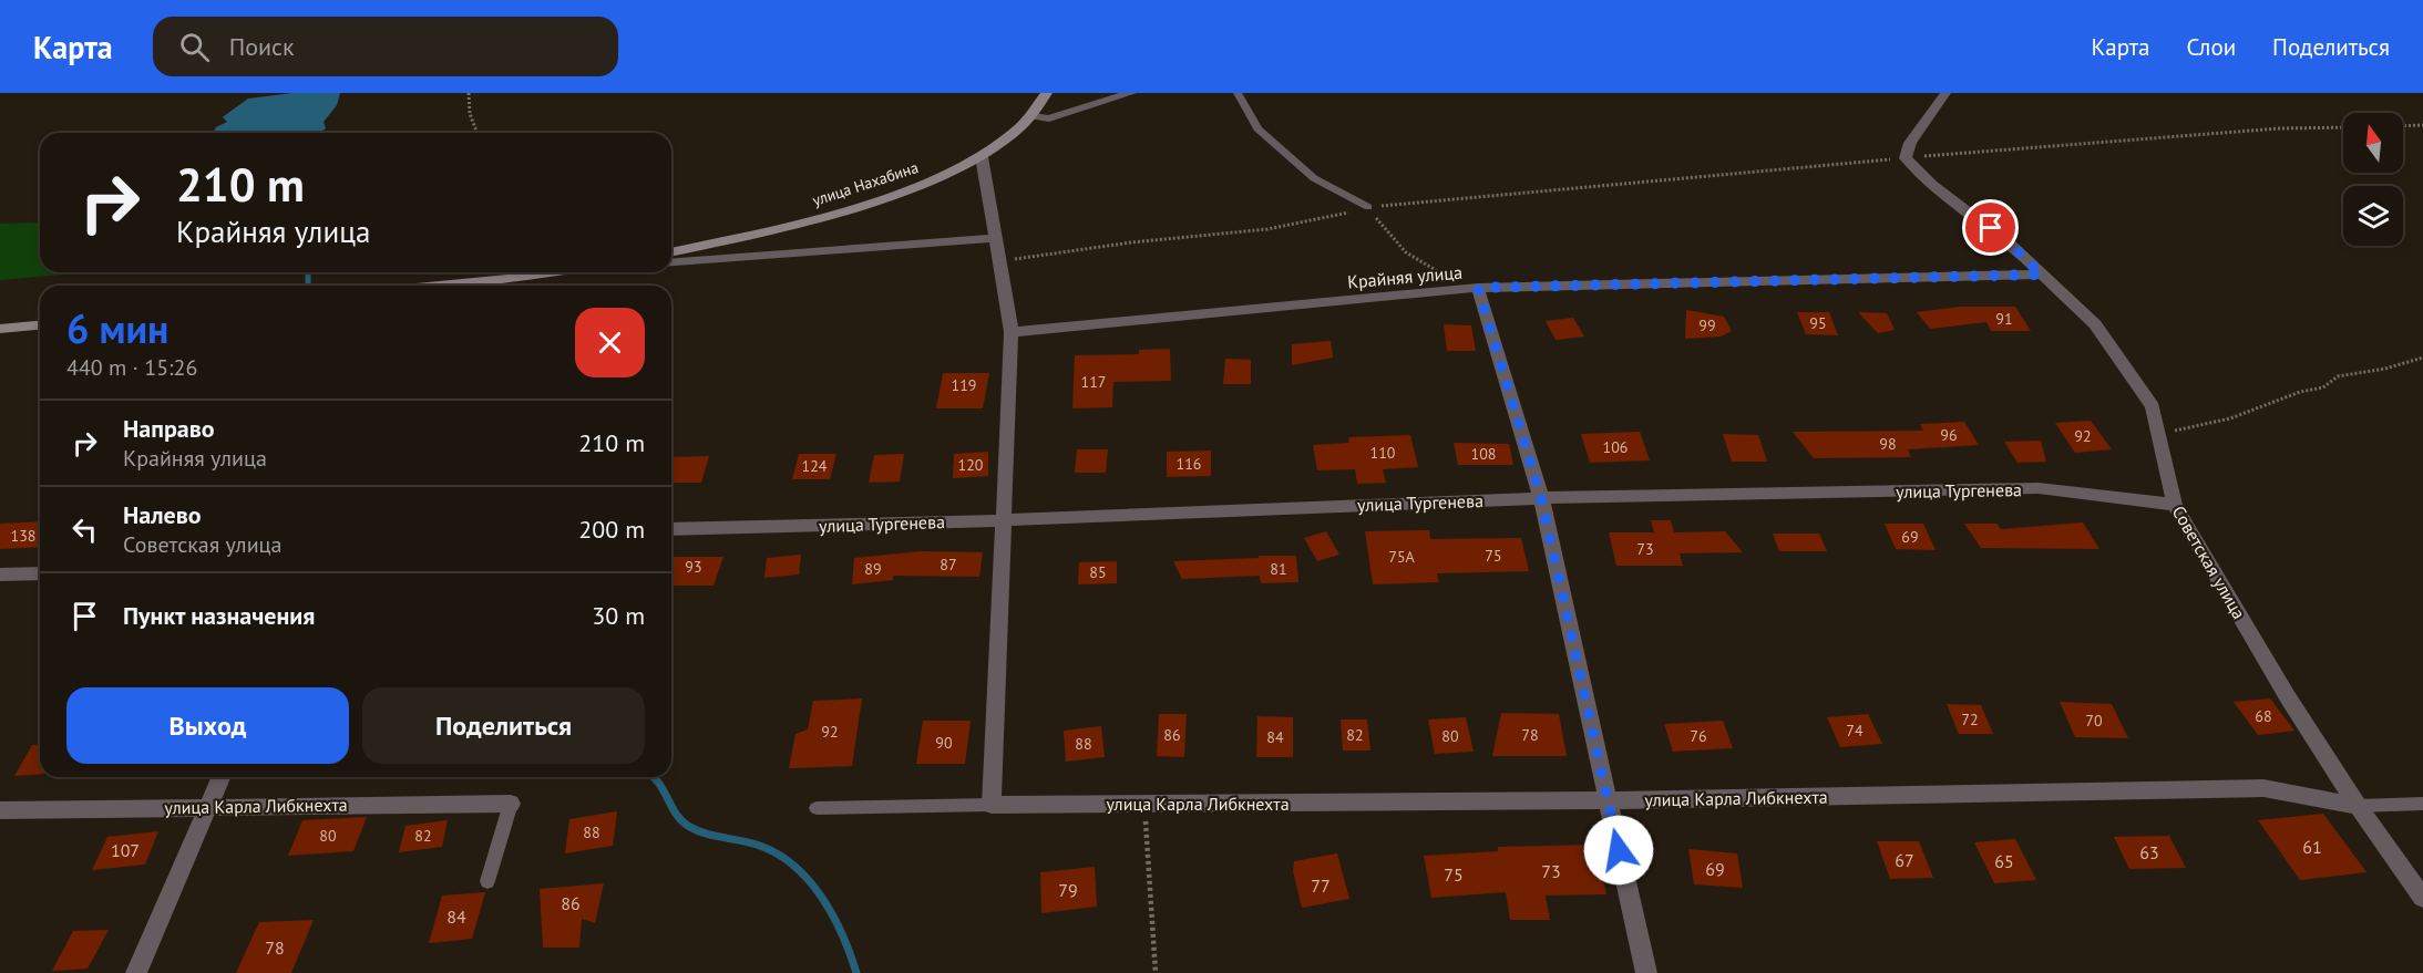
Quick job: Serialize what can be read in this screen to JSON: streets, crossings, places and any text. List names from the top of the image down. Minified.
{"streets":{"main road":["улица Нахабина"],"street":["Крайняя улица","улица Тургенева","Советская улица","улица Карла Либкнехта"]},"crossings":[["Крайняя улица","Советская улица"],["улица Тургенева","Советская улица"],["Советская улица","улица Карла Либкнехта"]],"house_numbers":["91","95","99","117","119","96","92","98","106","110","108","116","120","124","138","69","73","75","75А","87","93","89","81","85","68","72","70","74","92","86","82","78","80","76","84","90","88","88","80","82","61","107","63","67","65","69","73","75","77","79","86","84","78"],"north":"top","page":{"header":"Карта","search":"Поиск","nav":["Карта","Слои","Поделиться"],"turn":["210 m","Крайняя улица"],"heading":["6 мин","440 m · 15:26"],"list":[{"name":"Направо","note":"Крайняя улица","value":"210 m"},{"name":"Налево","note":"Советская улица","value":"200 m"},{"name":"Пункт назначения","value":"30 m"}],"buttons":["Выход","Поделиться"]}}
